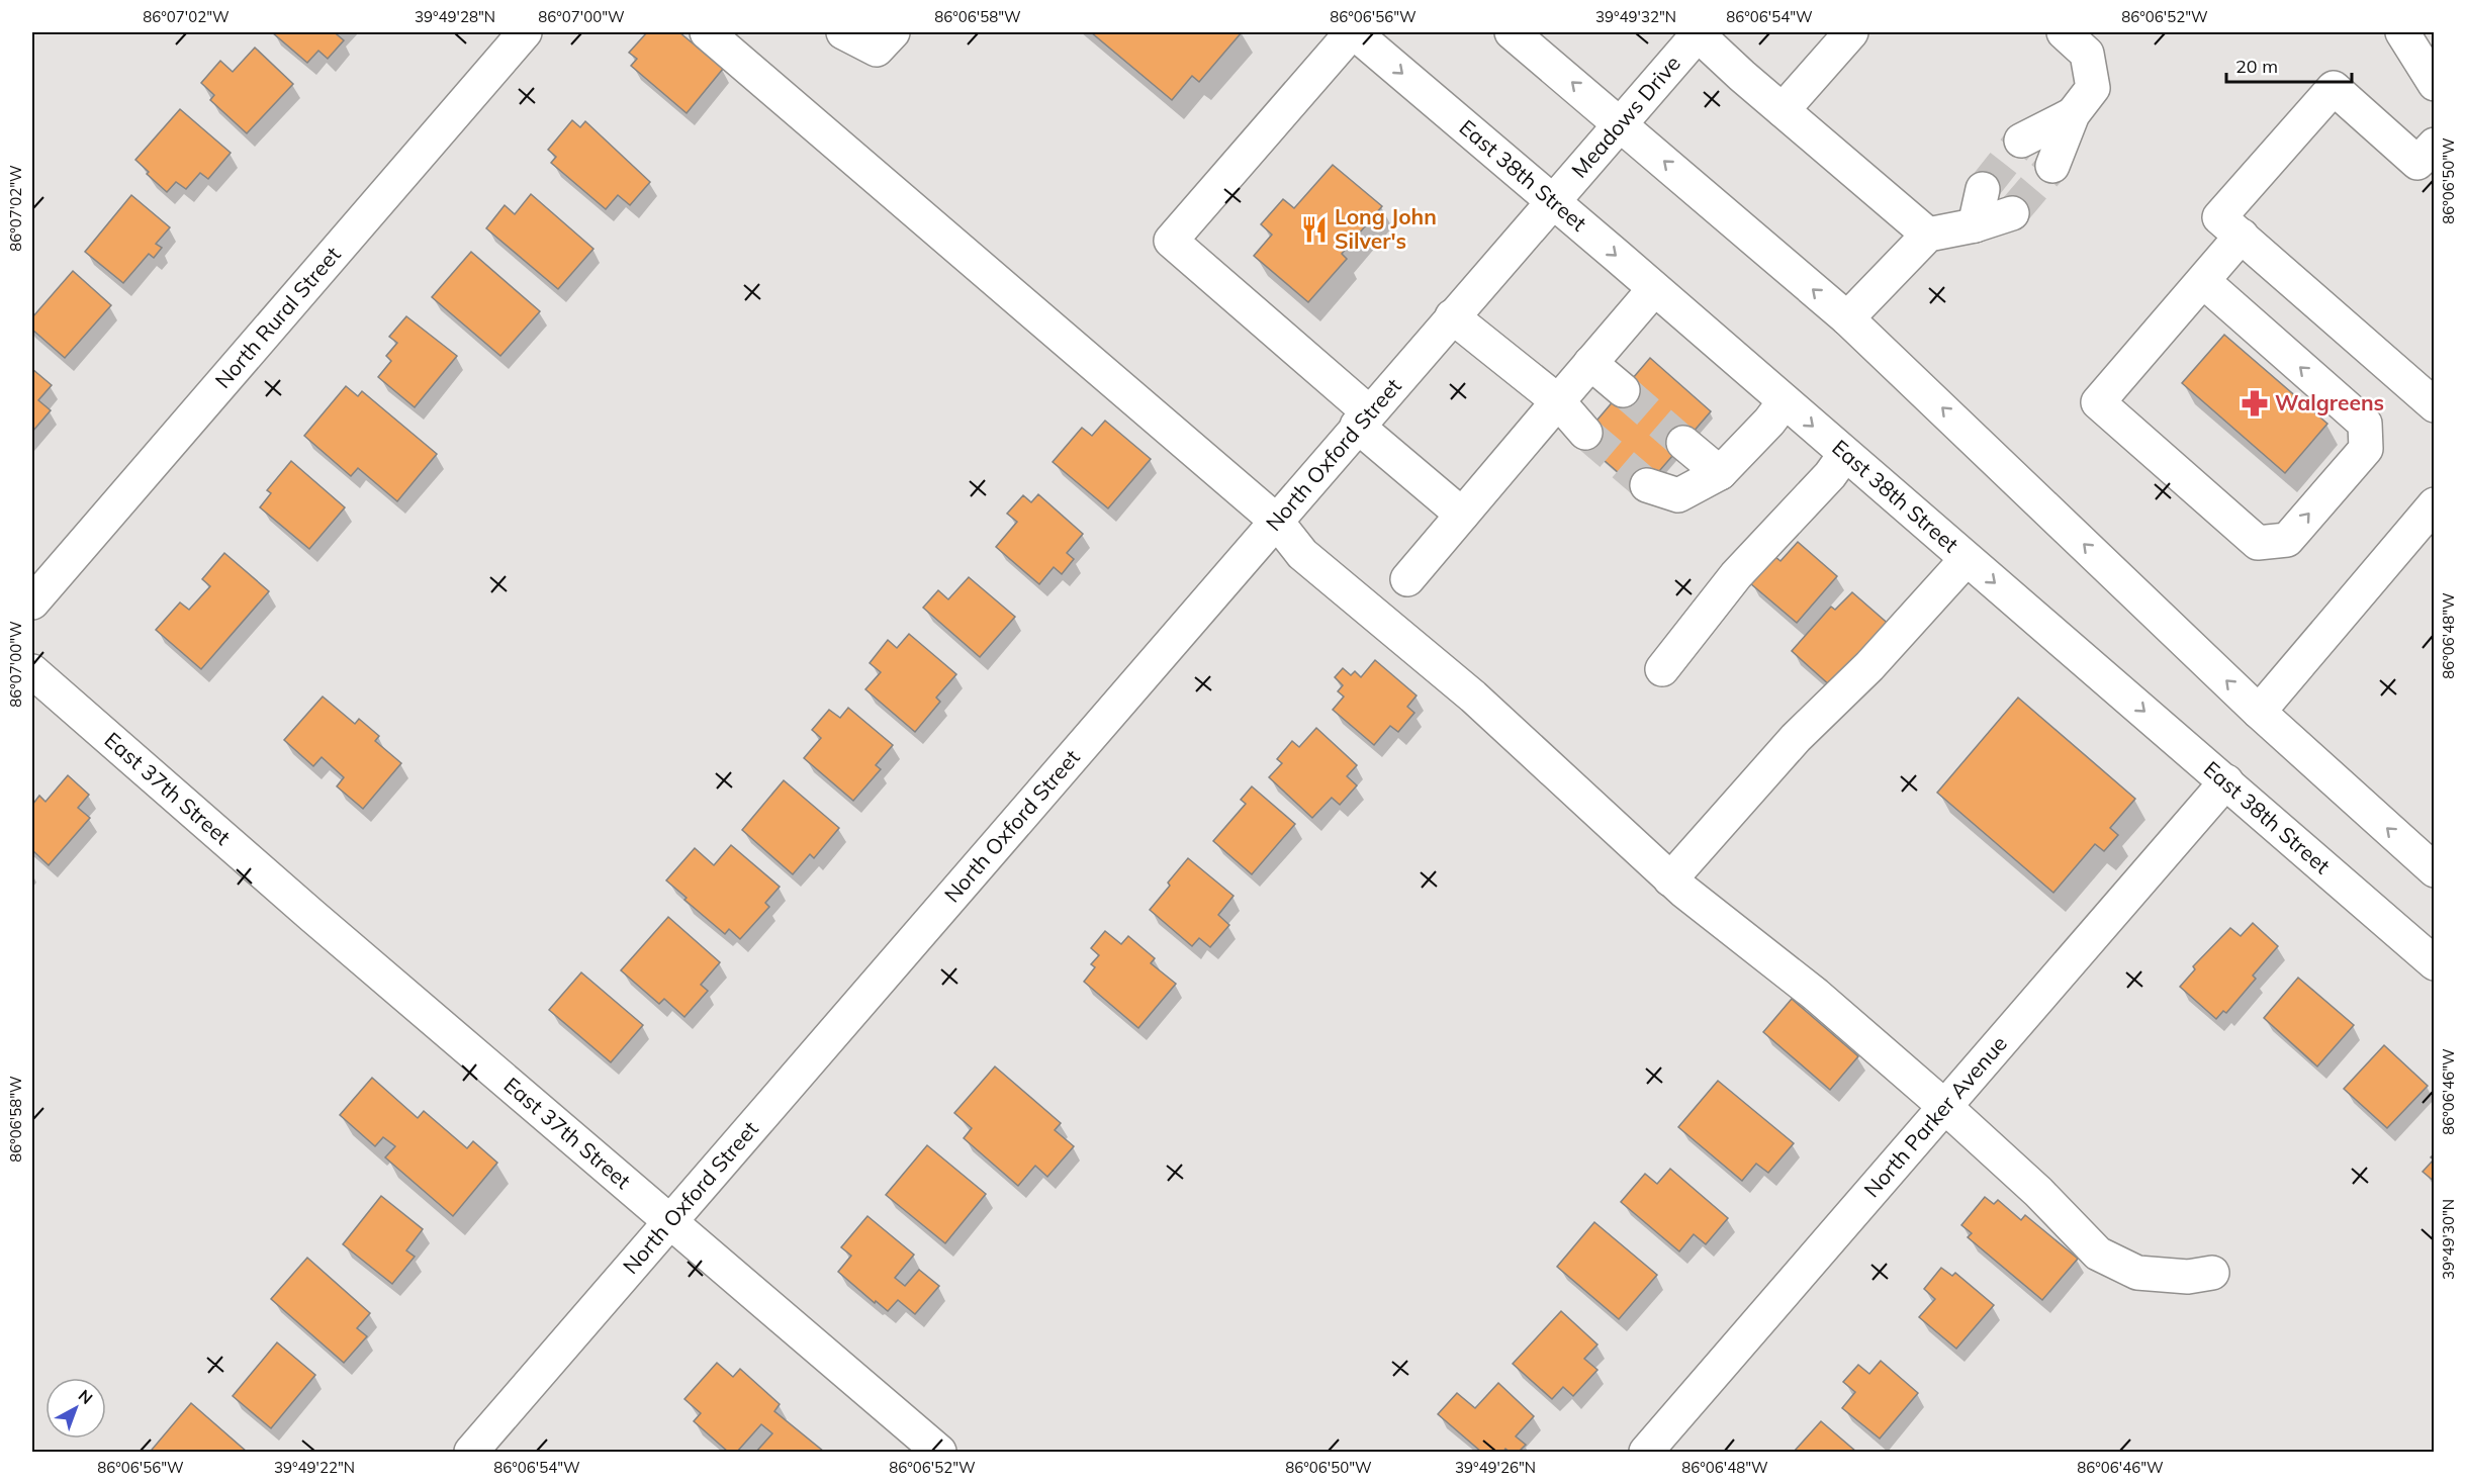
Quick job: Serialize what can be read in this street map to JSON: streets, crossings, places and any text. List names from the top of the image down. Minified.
{"streets":{"street":["Meadows Drive","East 38th Street","North Rural Street","North Oxford Street","East 37th Street","North Parker Avenue"]},"crossings":[["Meadows Drive","East 38th Street"],["Meadows Drive","North Oxford Street"],["East 38th Street","North Oxford Street"],["East 38th Street","North Parker Avenue"],["North Oxford Street","East 37th Street"]],"places":{"restaurant":["Long John Silver's"],"pharmacy":["Walgreens"]},"scale_bar":"20 m","north":"top right","coordinates":["86°07'02\"W","39°49'28\"N","86°07'00\"W","86°06'58\"W","86°06'56\"W","39°49'32\"N","86°06'54\"W","86°06'52\"W","86°06'50\"W","86°06'48\"W","86°06'46\"W","39°49'30\"N","39°49'22\"N","39°49'26\"N"]}
